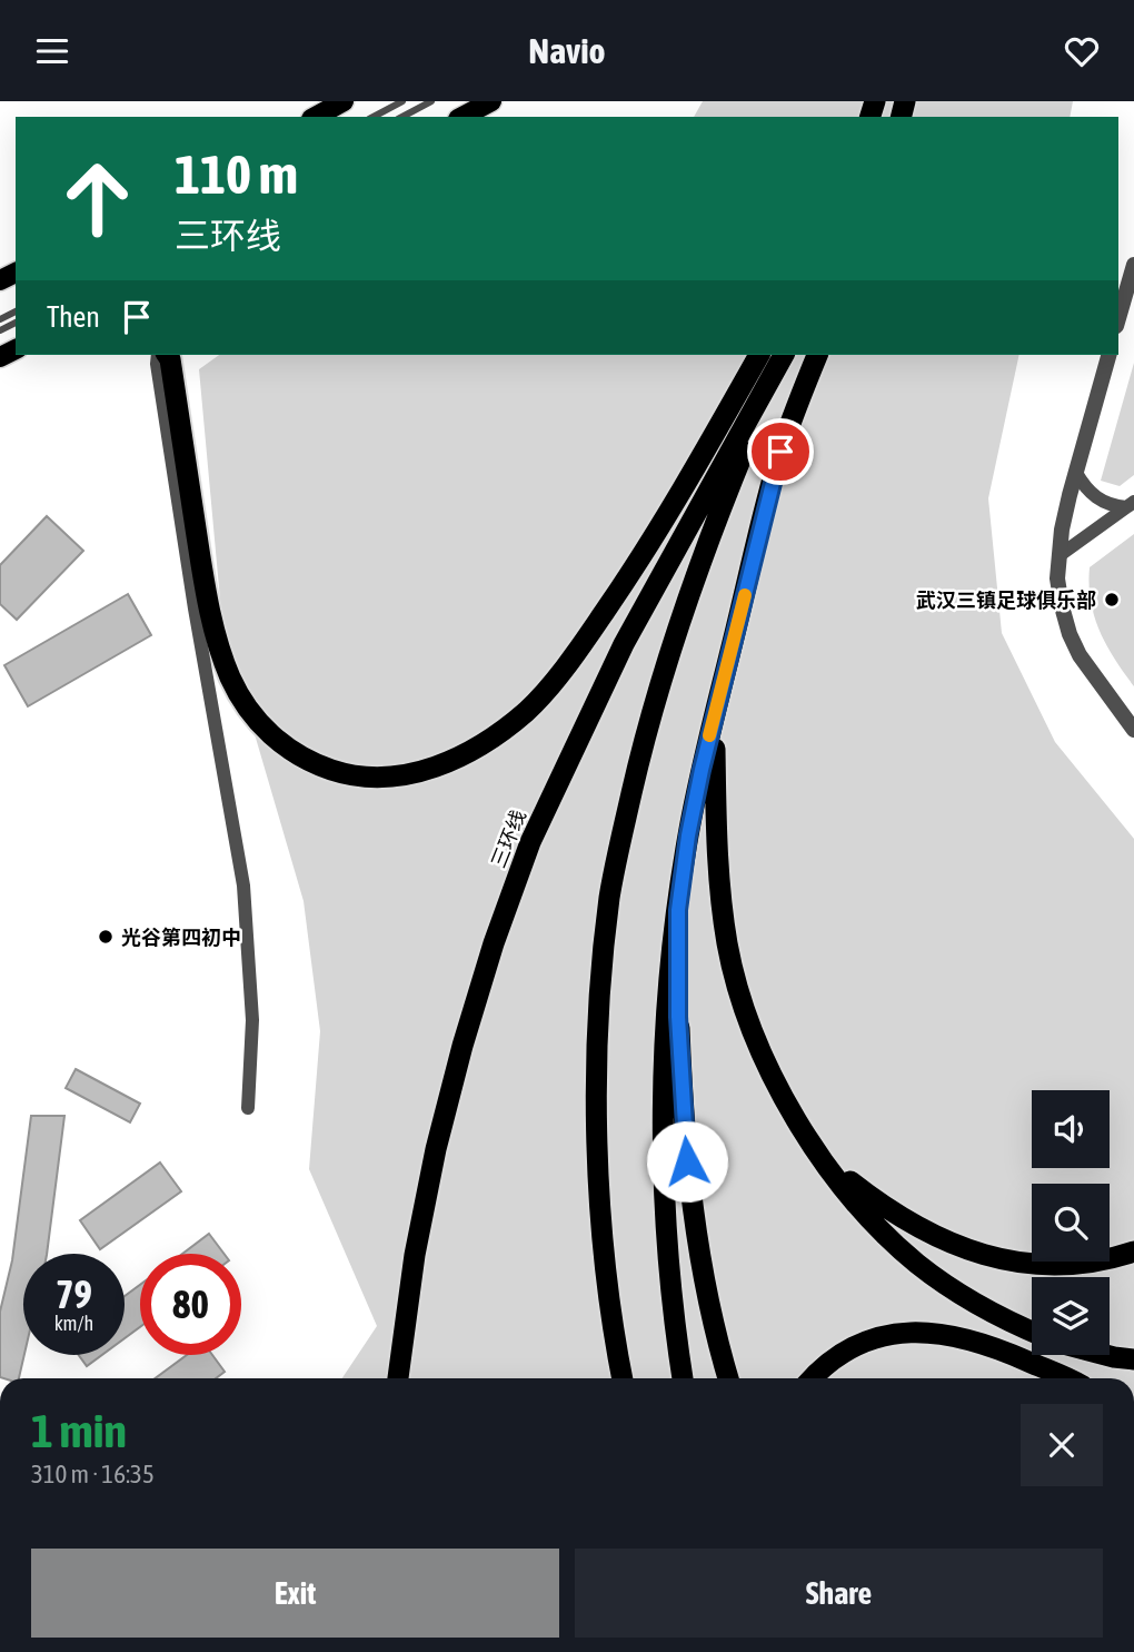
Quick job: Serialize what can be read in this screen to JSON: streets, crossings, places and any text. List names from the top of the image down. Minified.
{"streets":{"highway":["三环线"]},"places":["武汉三镇足球俱乐部","光谷第四初中"],"page":{"header":"Navio","turn":["110 m","三环线"],"then":"Then","speed":"79 km/h","limit":"80","heading":["1 min","310 m · 16:35"],"buttons":["Exit","Share"]}}
